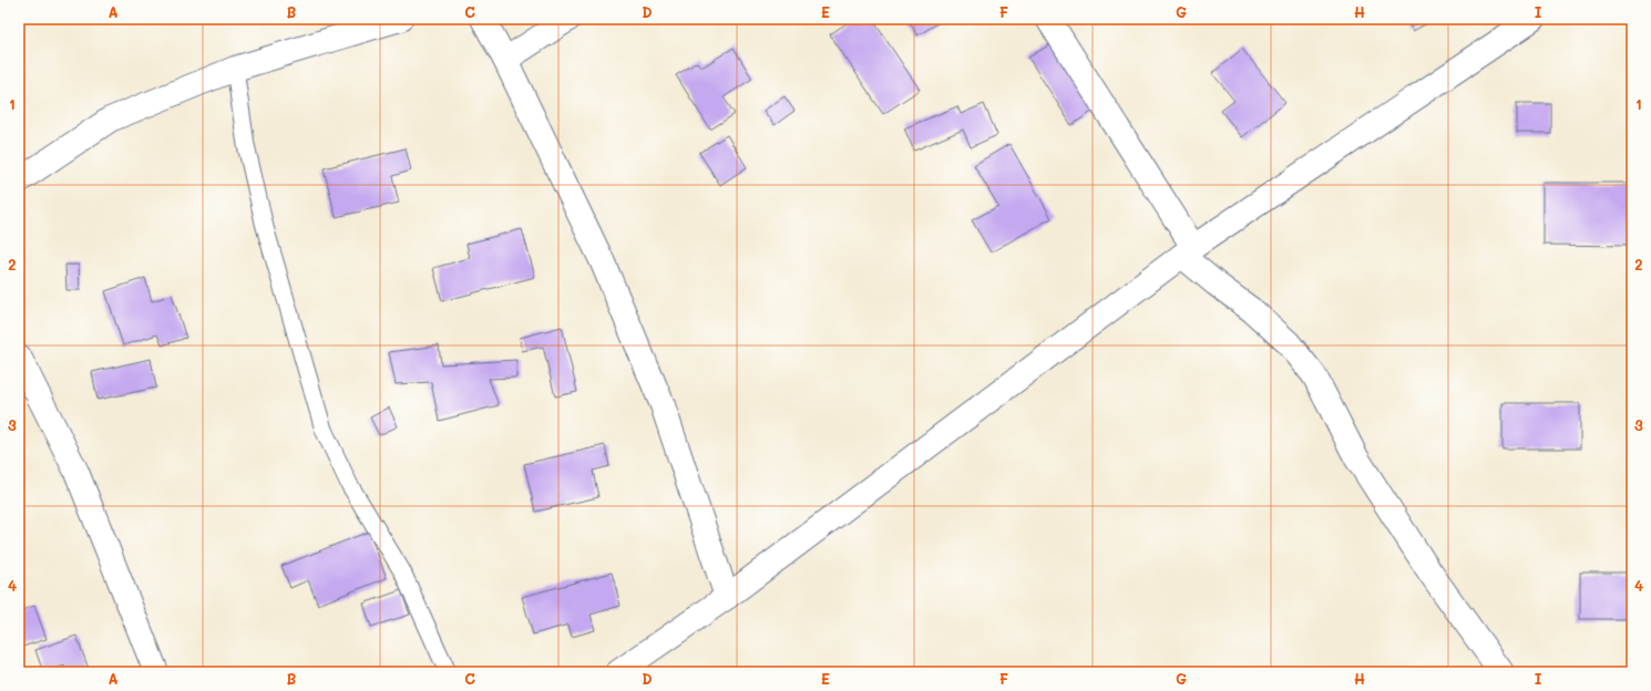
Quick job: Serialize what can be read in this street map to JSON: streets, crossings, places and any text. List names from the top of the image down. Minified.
{"grid":{"columns":["A","B","C","D","E","F","G","H","I"],"rows":["1","2","3","4"]}}
